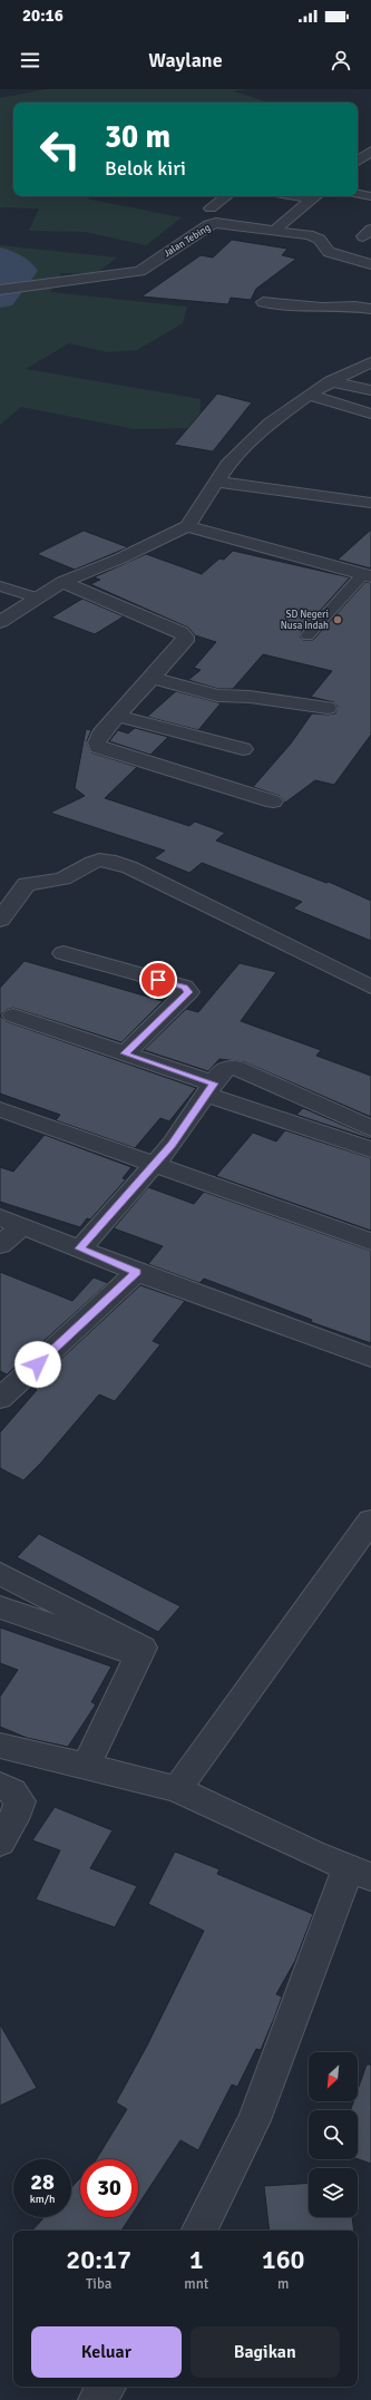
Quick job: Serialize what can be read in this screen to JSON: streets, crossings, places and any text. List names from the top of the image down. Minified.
{"streets":{"street":["Jalan Tebing"]},"places":["SD Negeri Nusa Indah"],"north":"bottom left","page":{"status":"20:16","header":"Waylane","turn":["30 m","Belok kiri"],"speed":"28 km/h","limit":"30","eta":["20:17","Tiba","1","mnt","160","m"],"buttons":["Keluar","Bagikan"]}}
